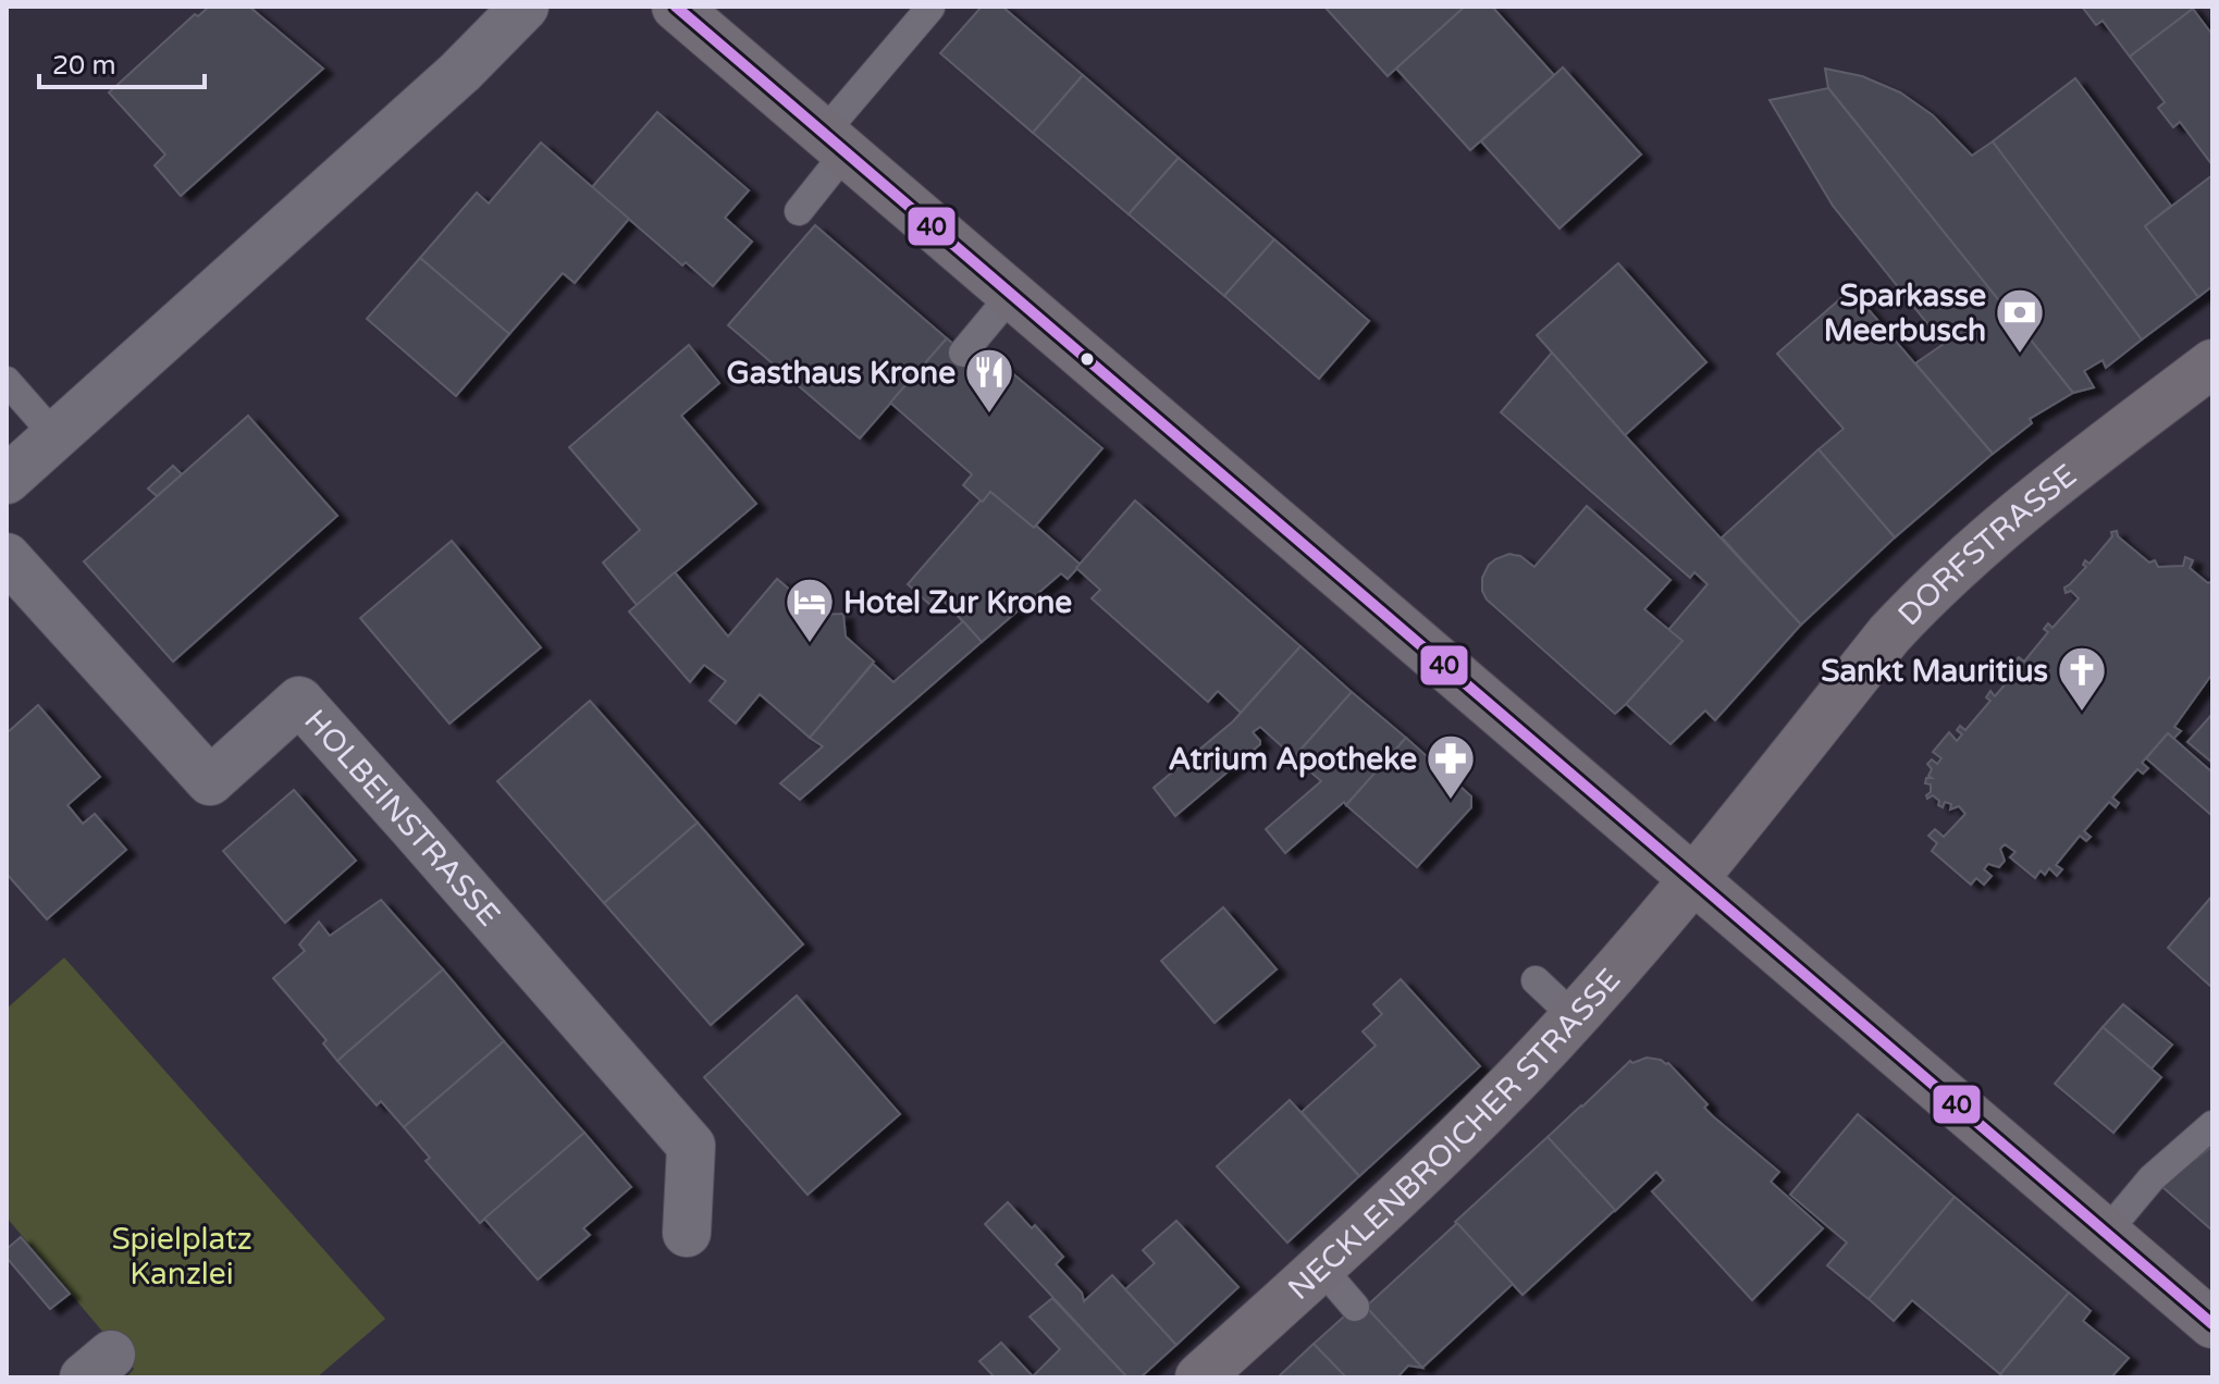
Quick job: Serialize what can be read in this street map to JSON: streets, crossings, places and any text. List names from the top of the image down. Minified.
{"streets":{"main road":["DORFSTRASSE","NECKLENBROICHER STRASSE"],"street":["HOLBEINSTRASSE"]},"crossings":[["DORFSTRASSE","NECKLENBROICHER STRASSE"]],"parks":["Spielplatz Kanzlei"],"places":{"bank":["Sparkasse Meerbusch"],"restaurant":["Gasthaus Krone"],"hotel":["Hotel Zur Krone"],"church":["Sankt Mauritius"],"pharmacy":["Atrium Apotheke"]},"lines":["transit line 40"],"scale_bar":"20 m"}
